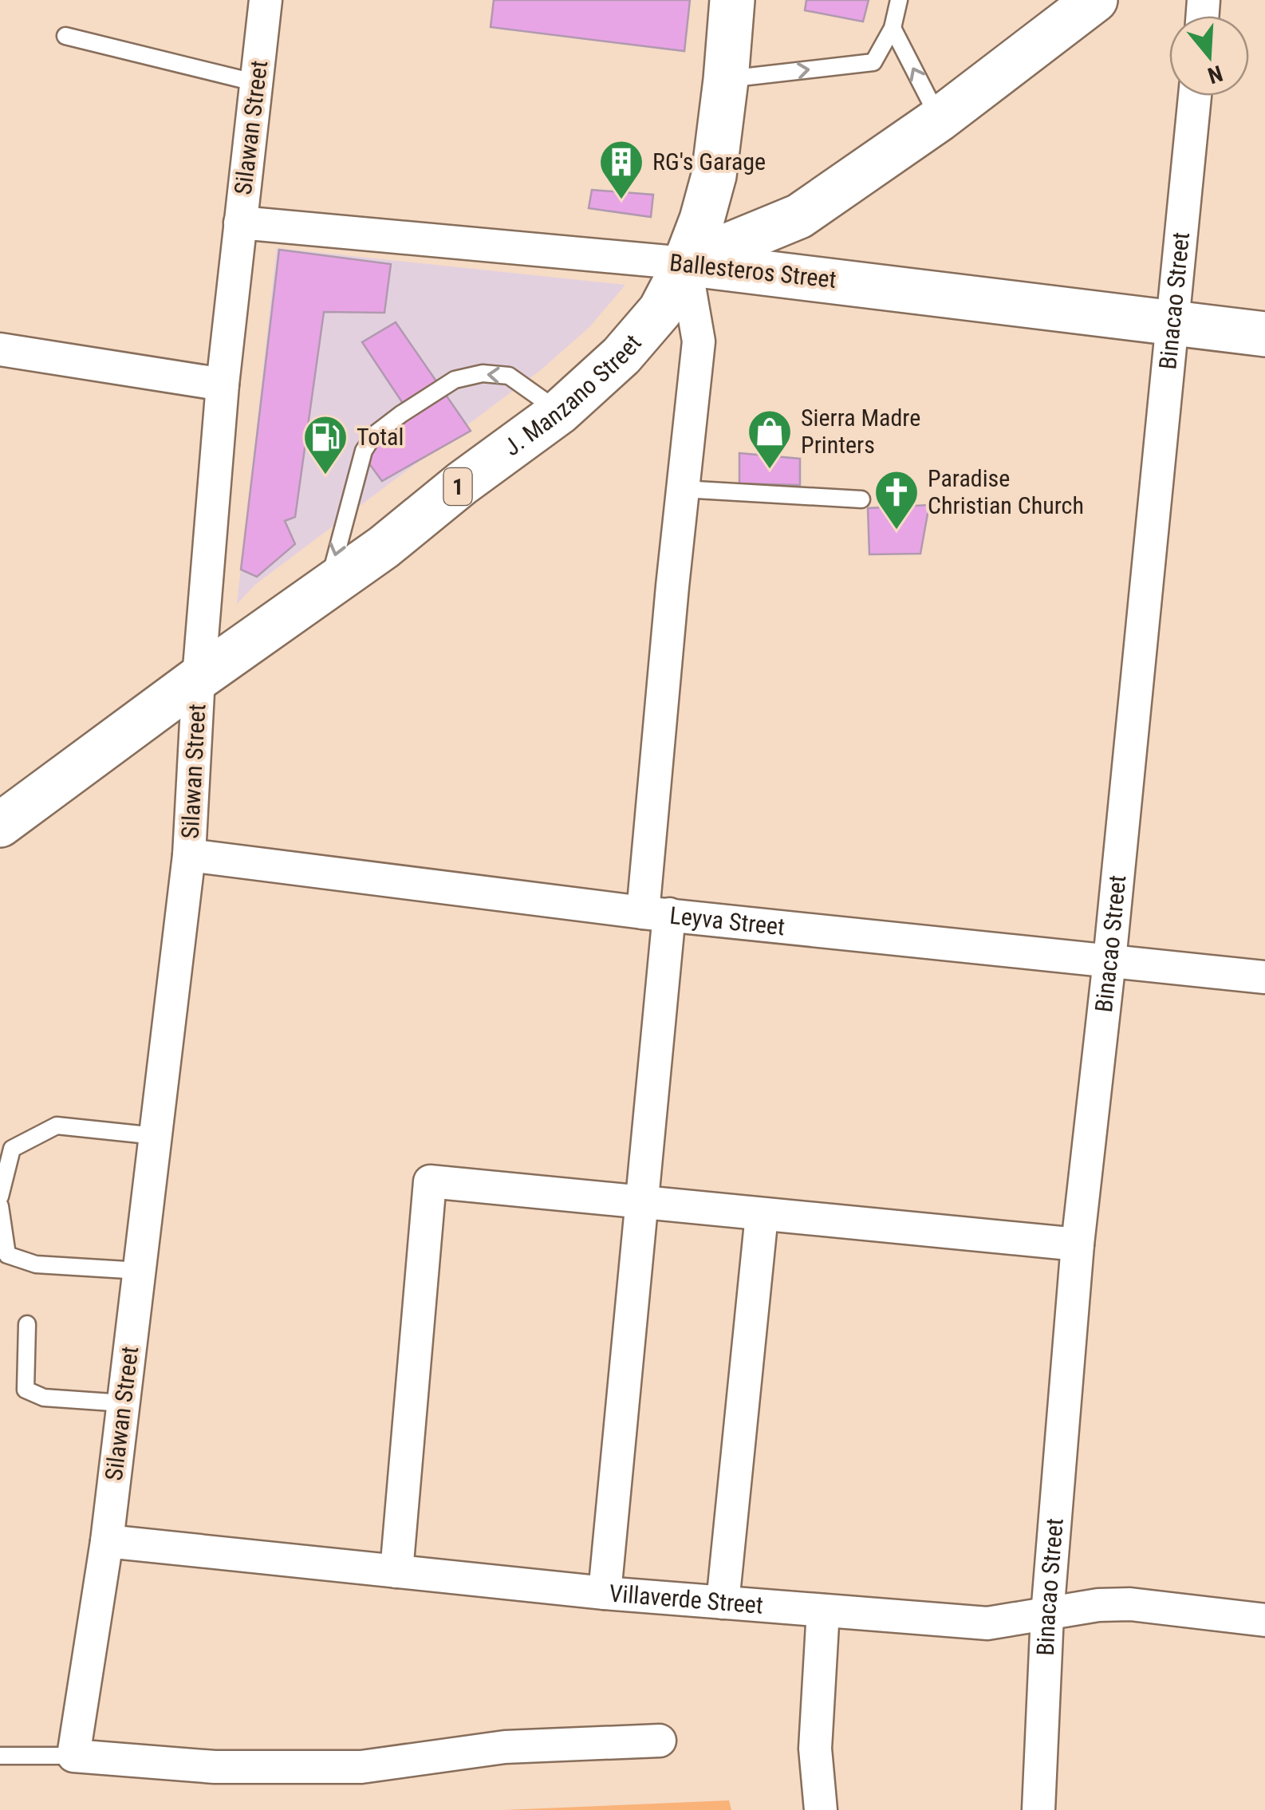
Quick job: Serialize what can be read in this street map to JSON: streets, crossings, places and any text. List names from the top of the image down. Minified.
{"streets":{"main road":["Ballesteros Street","J. Manzano Street","1"],"street":["Silawan Street","Binacao Street","Leyva Street","Villaverde Street"]},"crossings":[["Silawan Street","Ballesteros Street"],["Silawan Street","J. Manzano Street"],["Silawan Street","Leyva Street"],["Silawan Street","Villaverde Street"],["Ballesteros Street","Binacao Street"],["Ballesteros Street","J. Manzano Street"],["Ballesteros Street","1"],["Binacao Street","Leyva Street"],["Binacao Street","Villaverde Street"],["J. Manzano Street","1"]],"places":{"building":["RG's Garage"],"shop":["Sierra Madre Printers"],"fuel station":["Total"],"church":["Paradise Christian Church"]},"north":"bottom"}
